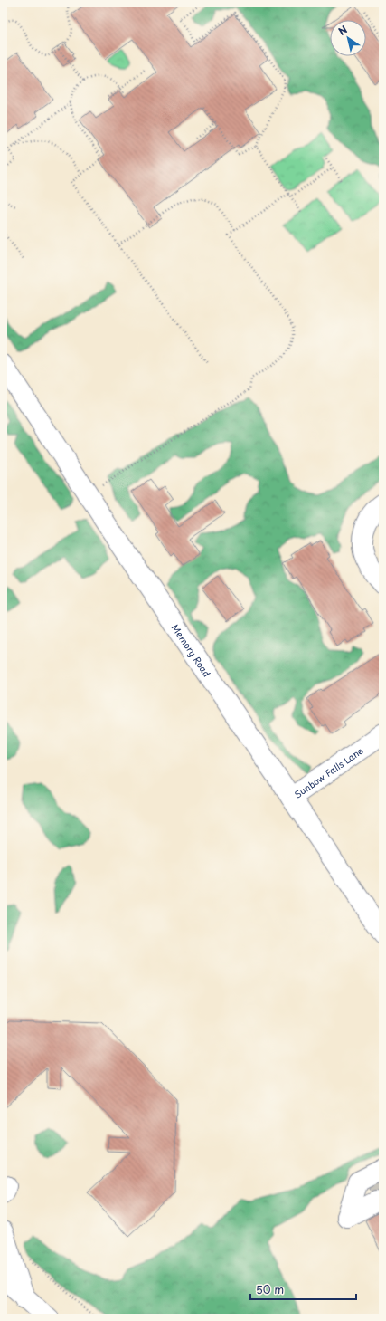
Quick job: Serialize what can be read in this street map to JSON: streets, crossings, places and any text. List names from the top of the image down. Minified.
{"streets":{"street":["Memory Road","Sunbow Falls Lane"]},"crossings":[["Memory Road","Sunbow Falls Lane"]],"scale_bar":"50 m","north":"top left"}
